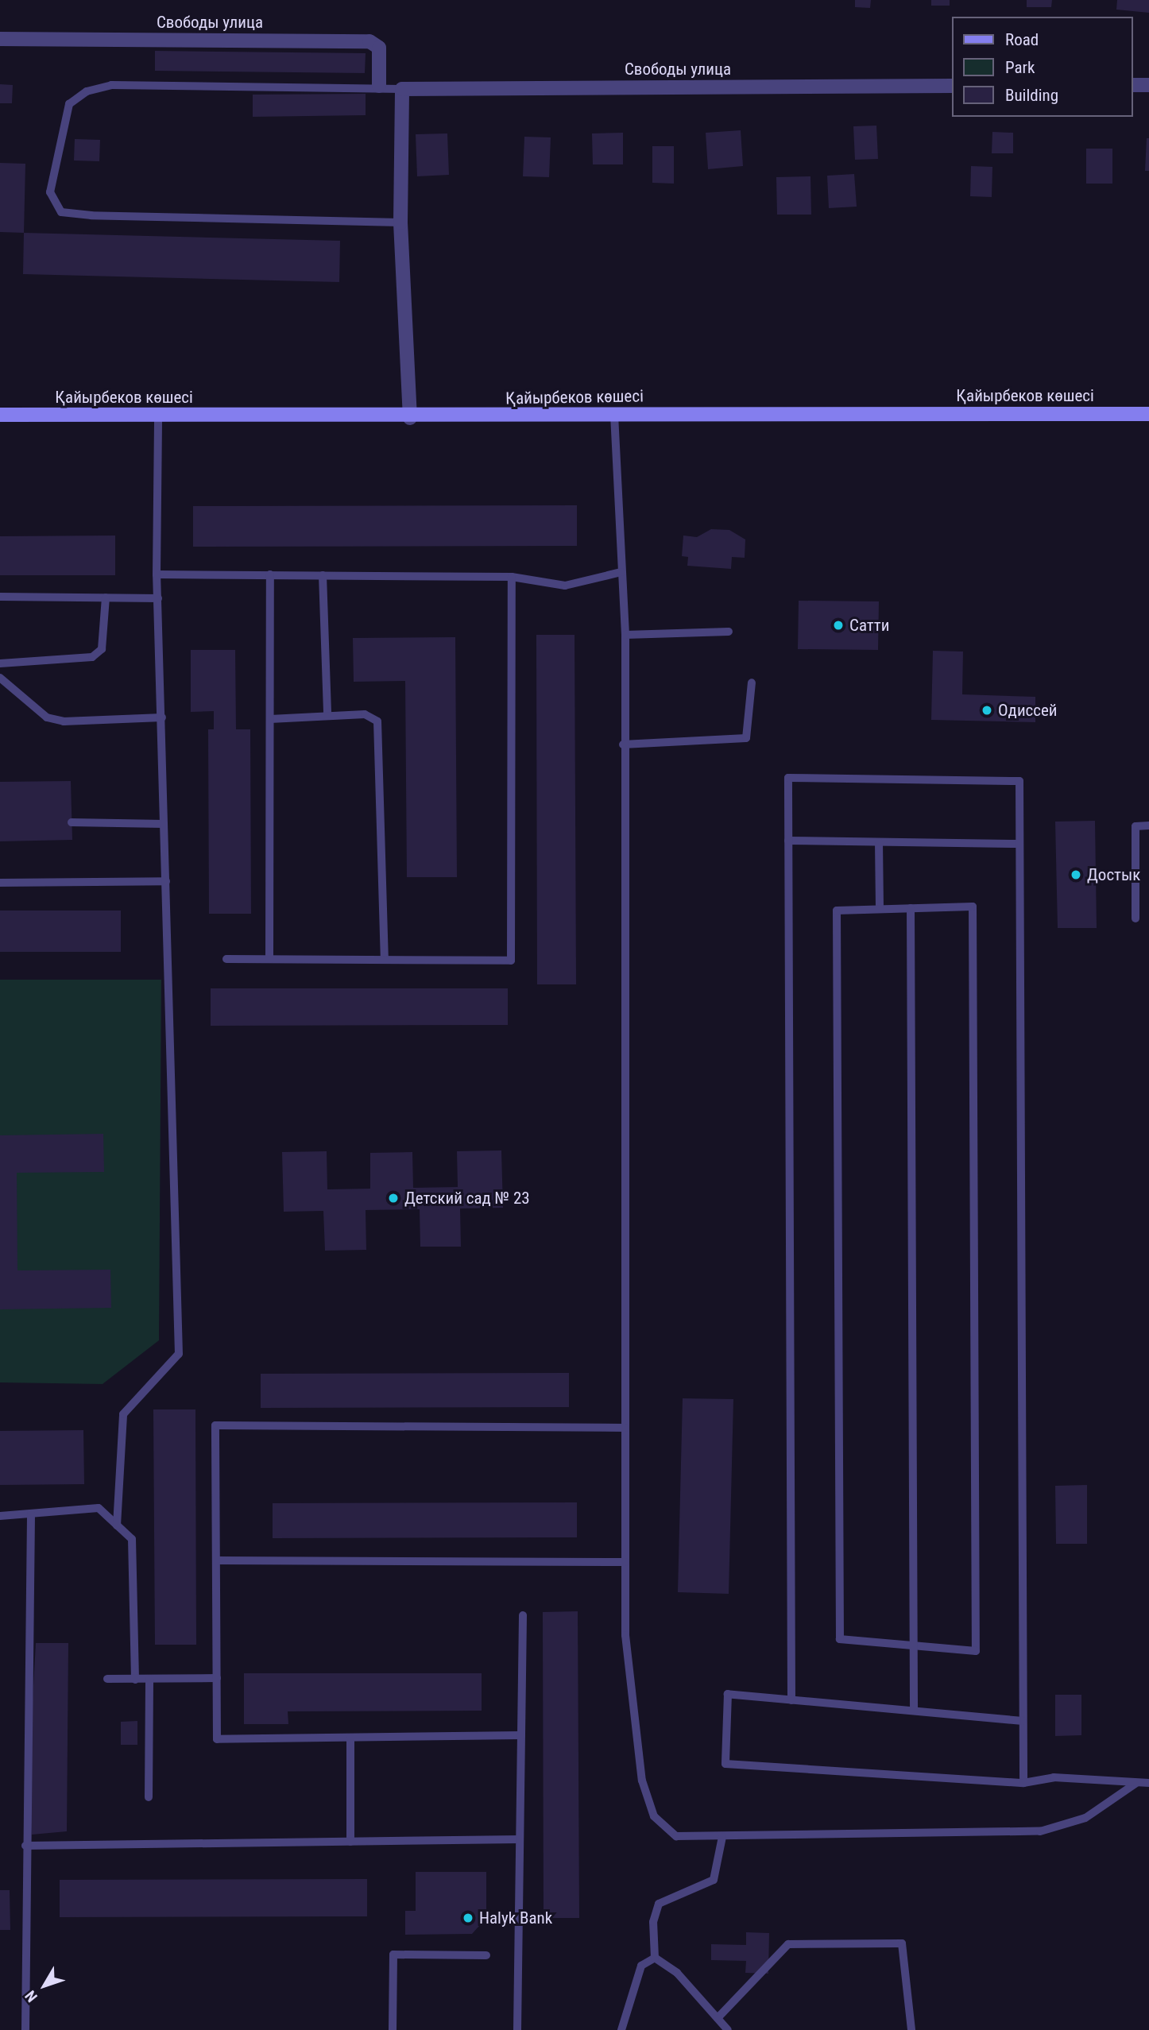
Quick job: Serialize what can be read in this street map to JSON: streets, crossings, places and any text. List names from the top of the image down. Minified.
{"streets":{"main road":["Қайырбеков көшесі"],"street":["Свободы улица"]},"places":["Сатти","Одиссей","Достык","Детский сад № 23","Halyk Bank"],"legend":["Road","Park","Building"],"north":"bottom left"}
